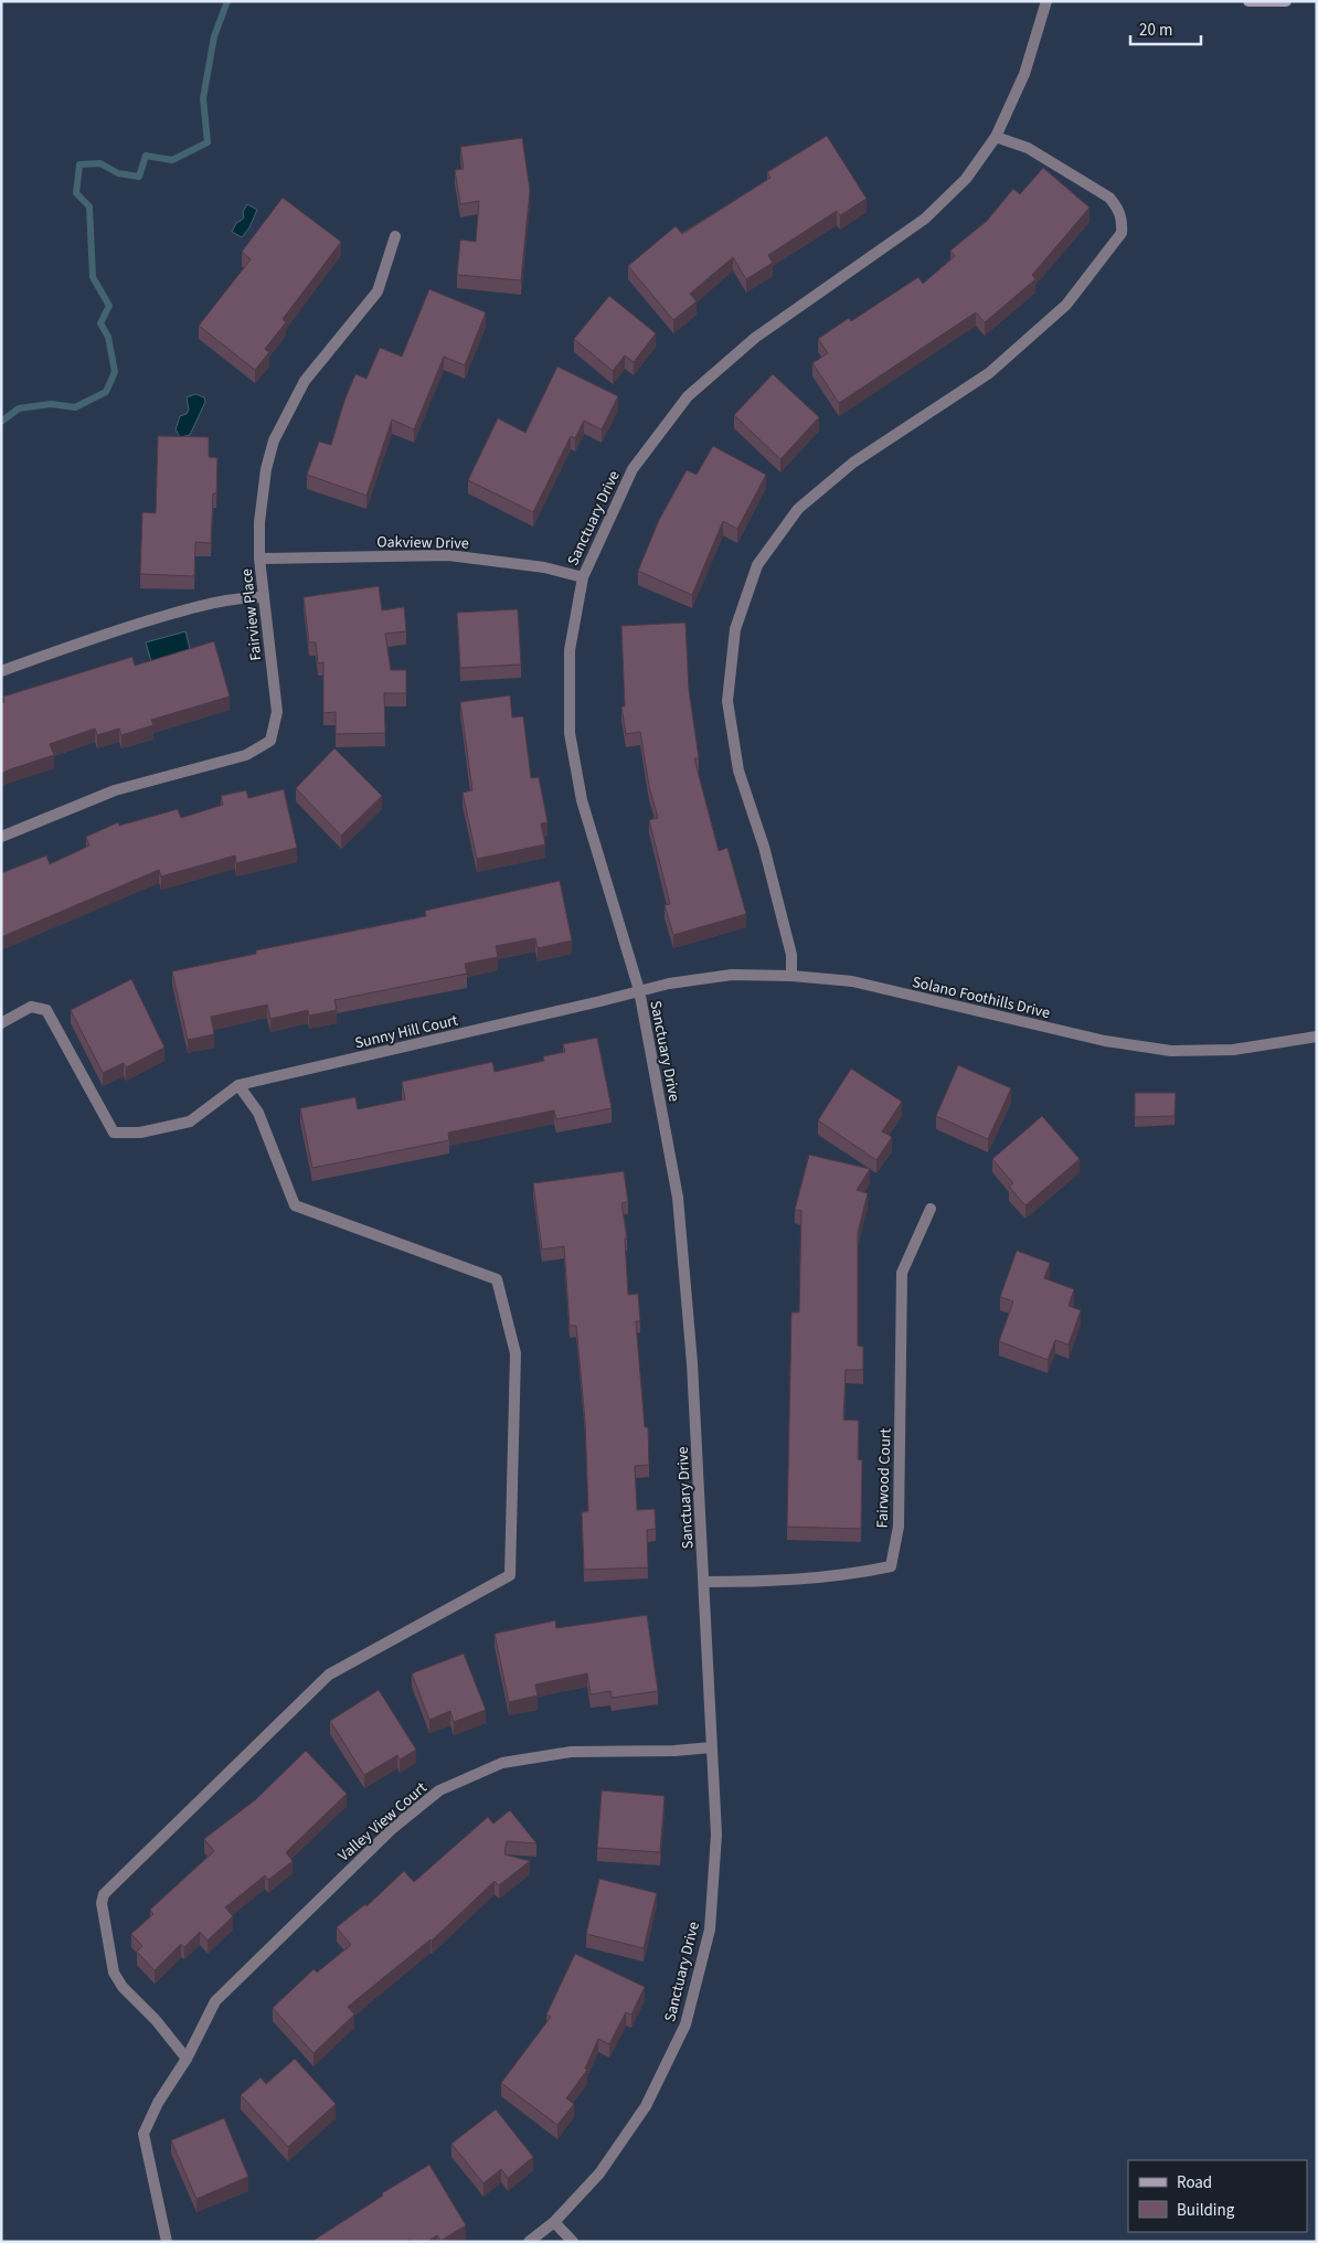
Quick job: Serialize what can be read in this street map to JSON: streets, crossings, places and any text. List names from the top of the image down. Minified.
{"streets":{"street":["Sanctuary Drive","Oakview Drive","Fairview Place","Solano Foothills Drive","Sunny Hill Court","Fairwood Court","Valley View Court"]},"crossings":[["Sanctuary Drive","Oakview Drive"],["Sanctuary Drive","Solano Foothills Drive"],["Sanctuary Drive","Sunny Hill Court"],["Sanctuary Drive","Fairwood Court"],["Sanctuary Drive","Valley View Court"],["Oakview Drive","Fairview Place"],["Solano Foothills Drive","Sunny Hill Court"]],"legend":["Road","Building"],"scale_bar":"20 m"}
